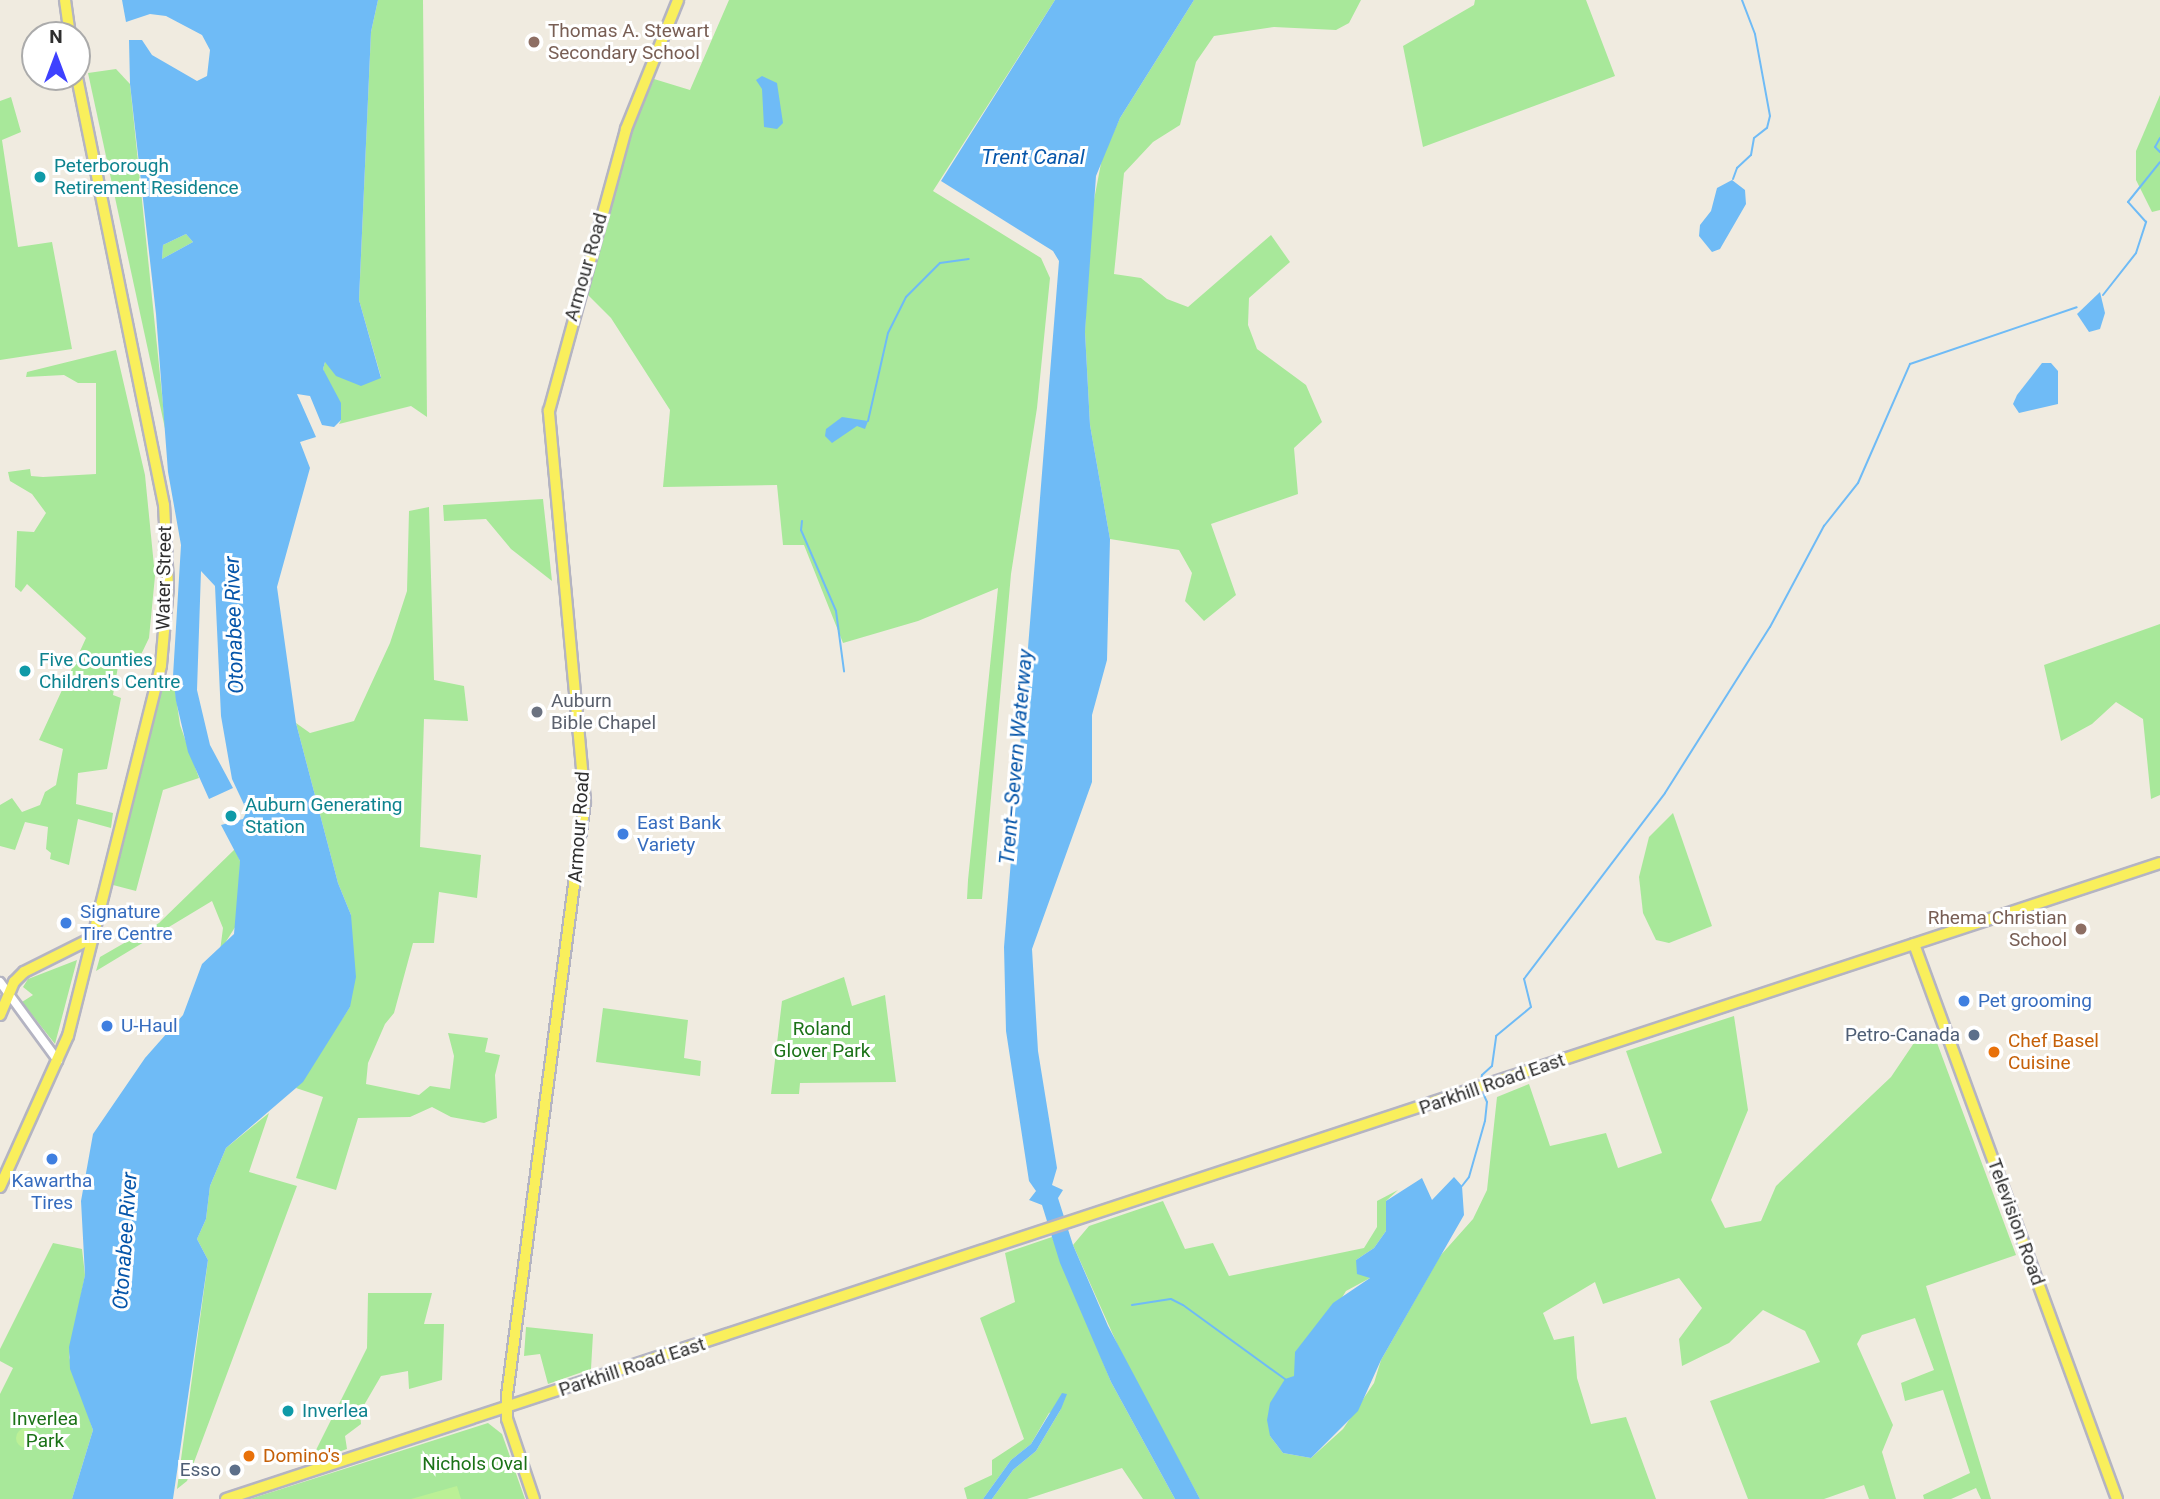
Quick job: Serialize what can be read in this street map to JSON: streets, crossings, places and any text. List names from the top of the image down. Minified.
{"streets":{"main road":["Armour Road","Water Street","Parkhill Road East","Television Road"]},"crossings":[["Armour Road","Parkhill Road East"],["Parkhill Road East","Television Road"]],"water":["Trent Canal","Otonabee River","Trent–Severn Waterway"],"parks":["Roland Glover Park","Inverlea Park","Nichols Oval"],"places":["Thomas A. Stewart Secondary School","Peterborough Retirement Residence","Five Counties Children's Centre","Auburn Bible Chapel","Auburn Generating Station","East Bank Variety","Signature Tire Centre","Rhema Christian School","Pet grooming","U-Haul","Petro-Canada","Chef Basel Cuisine","Kawartha Tires","Inverlea","Domino's","Esso"],"north":"top"}
